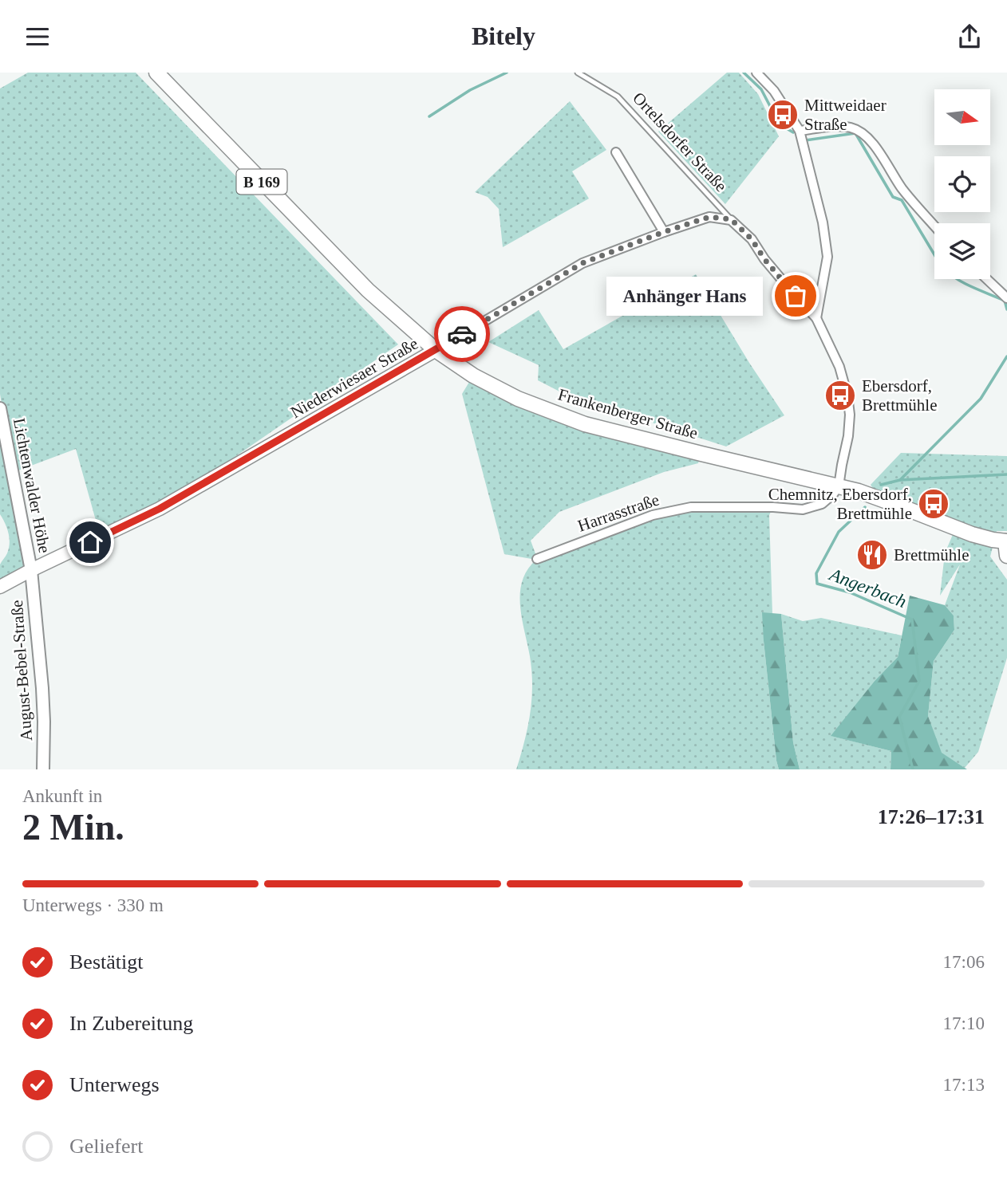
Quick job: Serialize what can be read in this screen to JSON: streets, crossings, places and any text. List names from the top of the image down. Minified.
{"streets":{"main road":["B 169","Niederwiesaer Straße","Frankenberger Straße"],"street":["Ortelsdorfer Straße","Lichtenwalder Höhe","Harrasstraße","August-Bebel-Straße"]},"crossings":[["Ortelsdorfer Straße","Niederwiesaer Straße"],["Niederwiesaer Straße","Frankenberger Straße"],["Niederwiesaer Straße","Lichtenwalder Höhe"],["Niederwiesaer Straße","August-Bebel-Straße"],["Frankenberger Straße","Harrasstraße"],["Lichtenwalder Höhe","August-Bebel-Straße"]],"water":["Angerbach"],"places":{"bus stop":["Mittweidaer Straße","Ebersdorf, Brettmühle","Chemnitz, Ebersdorf, Brettmühle"],"other":["Anhänger Hans"],"restaurant":["Brettmühle"]},"north":"right","page":{"header":"Bitely","bubble":"Anhänger Hans","heading":["2 Min.","Ankunft in","17:26–17:31"],"bar":"Unterwegs · 330 m","list":[["Bestätigt","17:06"],["In Zubereitung","17:10"],["Unterwegs","17:13"],"Geliefert"]}}
